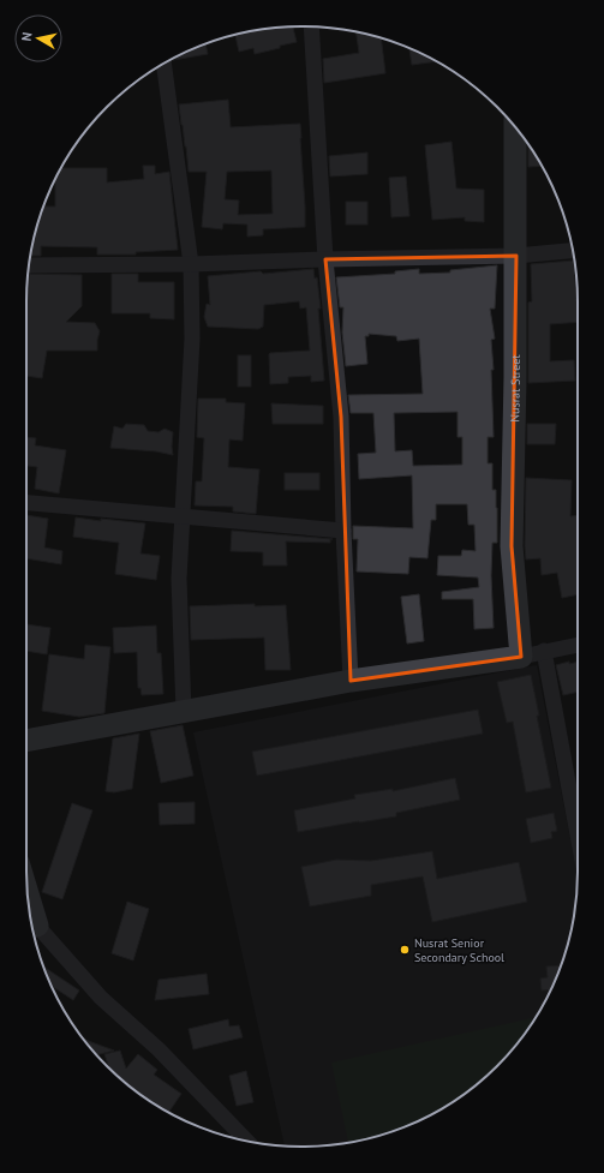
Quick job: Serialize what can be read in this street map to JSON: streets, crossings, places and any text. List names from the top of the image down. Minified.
{"streets":{"street":["Nusrat Street"]},"places":["Nusrat Senior Secondary School"],"north":"left"}
